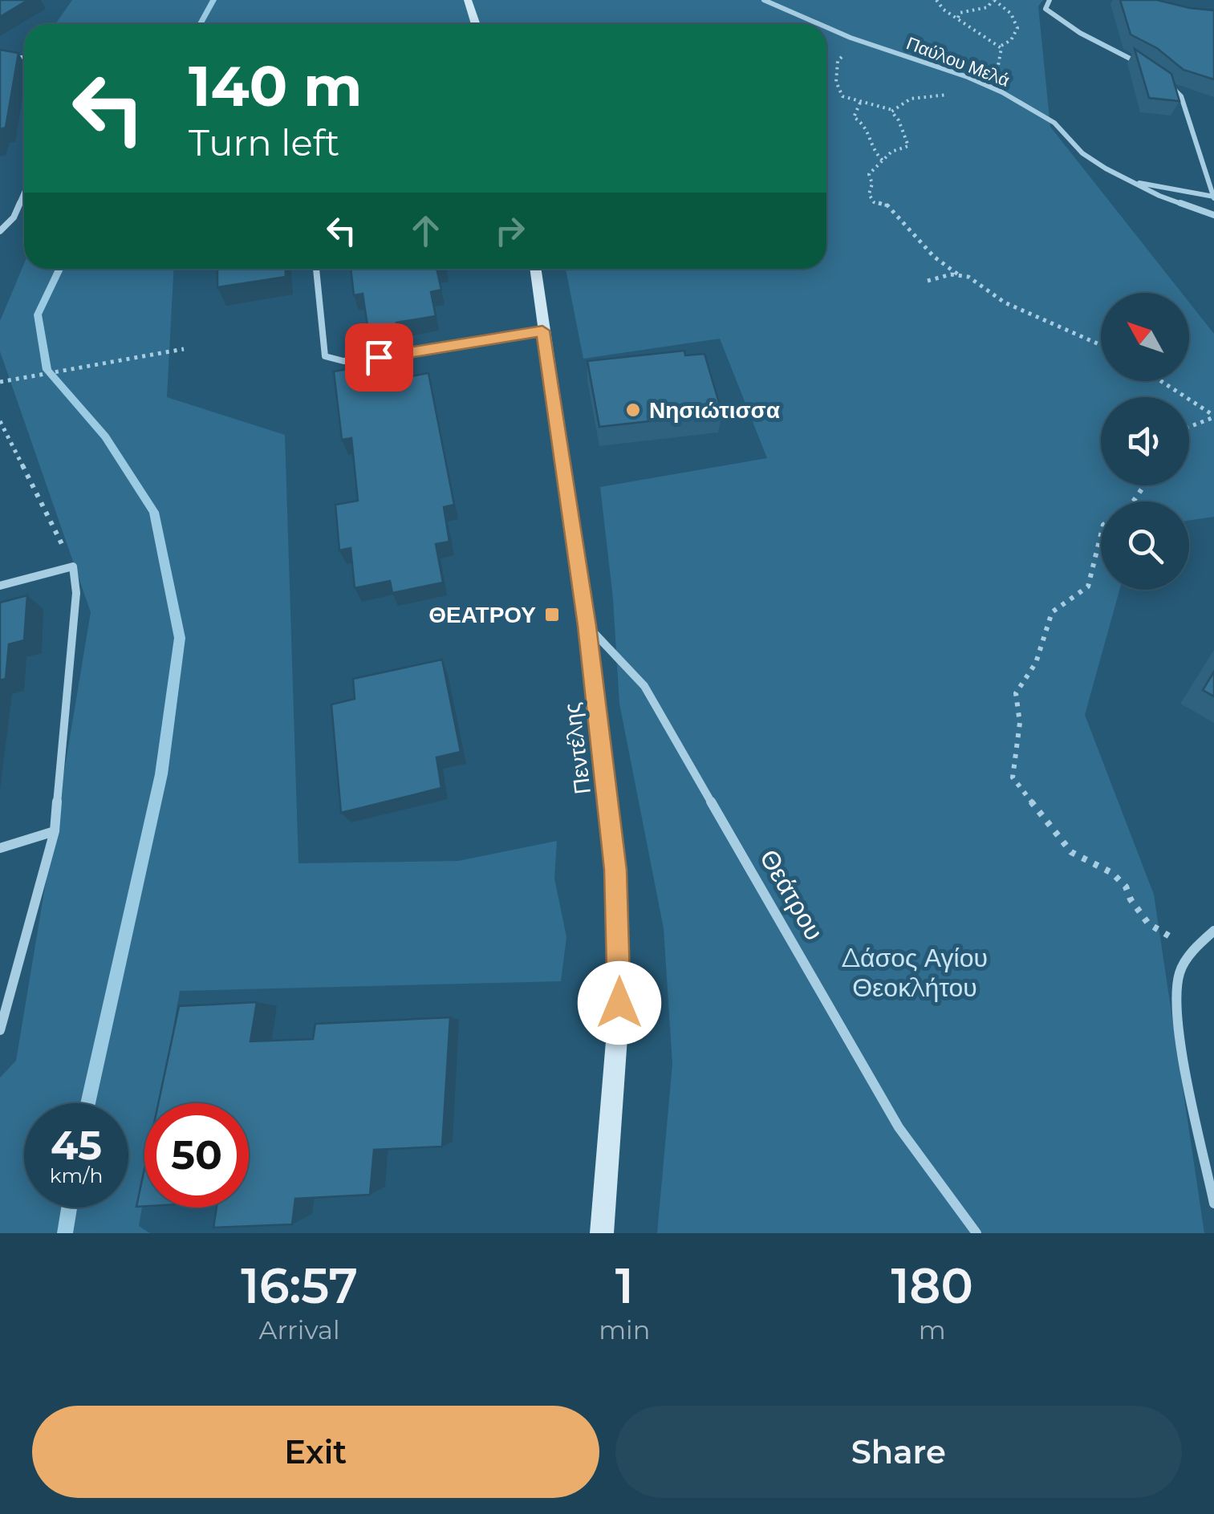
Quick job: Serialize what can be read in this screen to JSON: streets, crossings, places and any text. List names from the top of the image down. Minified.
{"streets":{"main road":["Πεντέλης"],"street":["Παύλου Μελά","Θεάτρου"]},"crossings":[["Πεντέλης","Θεάτρου"]],"parks":["Δάσος Αγίου Θεοκλήτου"],"places":{"other":["Νησιώτισσα"],"transit":["ΘΕΑΤΡΟΥ"]},"north":"top left","page":{"turn":["140 m","Turn left"],"speed":"45 km/h","limit":"50","eta":["16:57","Arrival","1","min","180","m"],"buttons":["Exit","Share"]}}
